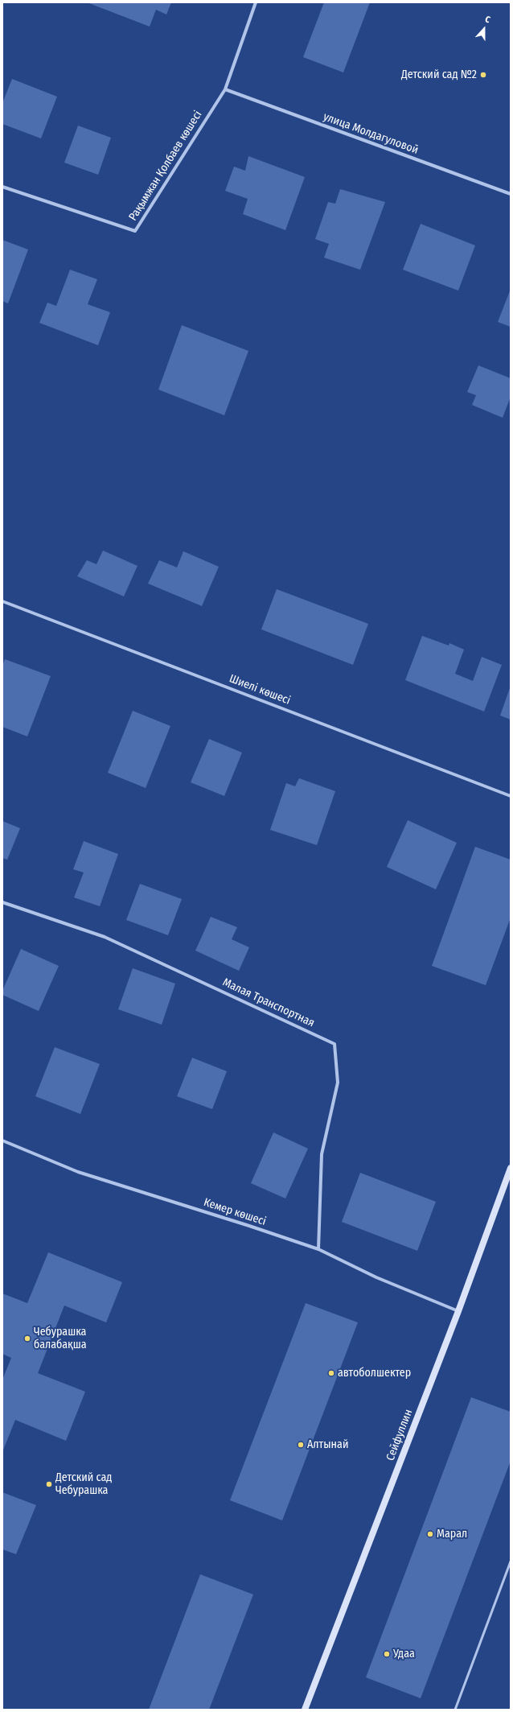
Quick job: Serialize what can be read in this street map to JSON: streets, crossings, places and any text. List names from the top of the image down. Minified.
{"streets":{"street":["улица Молдагуловой","Рақымжан Қолбаев көшесі","Шиелі көшесі","Малая Транспортная","Кемер көшесі","Сейфуллин"]},"crossings":[["улица Молдагуловой","Рақымжан Қолбаев көшесі"],["Малая Транспортная","Кемер көшесі"],["Кемер көшесі","Сейфуллин"]],"places":["Детский сад №2","Чебурашка балабақша","автоболшектер","Алтынай","Детский сад Чебурашка","Марал","Удаа"],"north":"top"}
